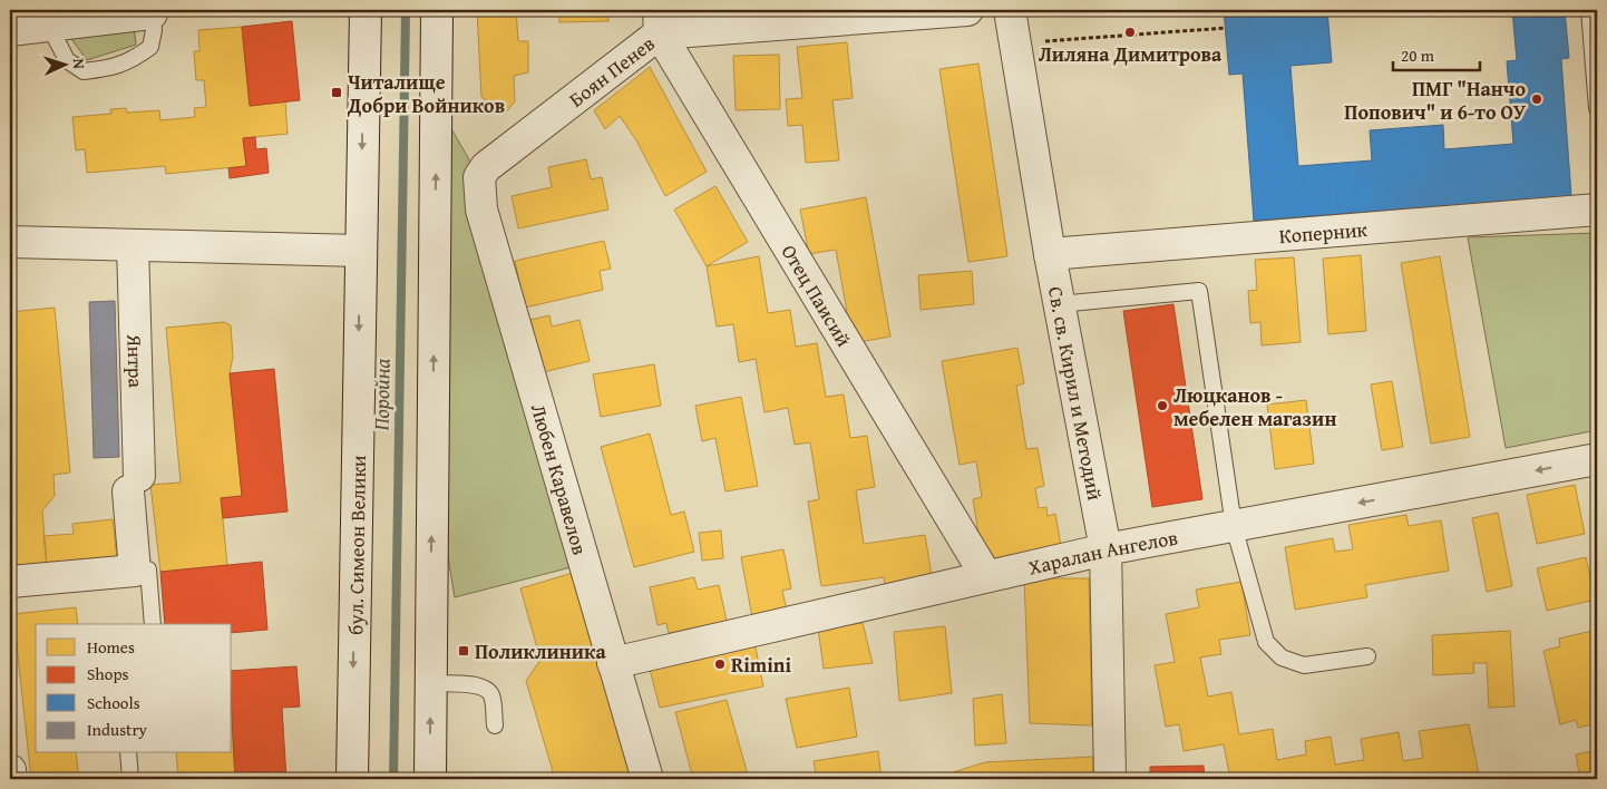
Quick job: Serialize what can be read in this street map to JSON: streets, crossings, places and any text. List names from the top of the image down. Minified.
{"streets":{"street":["Боян Пенев","Коперник","Отец Паисий","Янтра","Св. св. Кирил и Методий","Любен Каравелов","бул. Симеон Велики","Харалан Ангелов"]},"crossings":[["Боян Пенев","Отец Паисий"],["Боян Пенев","Любен Каравелов"],["Коперник","Св. св. Кирил и Методий"],["Отец Паисий","Харалан Ангелов"],["Св. св. Кирил и Методий","Харалан Ангелов"],["Любен Каравелов","Харалан Ангелов"]],"one_way":["Харалан Ангелов"],"water":["Поройна"],"places":{"other":["Лиляна Димитрова","ПМГ \"Нанчо Попович\" и 6-то ОУ","Люцканов - мебелен магазин","Rimini"],"transit":["Читалище Добри Войников","Поликлиника"]},"legend":["Homes","Shops","Schools","Industry"],"scale_bar":"20 m","north":"right"}
